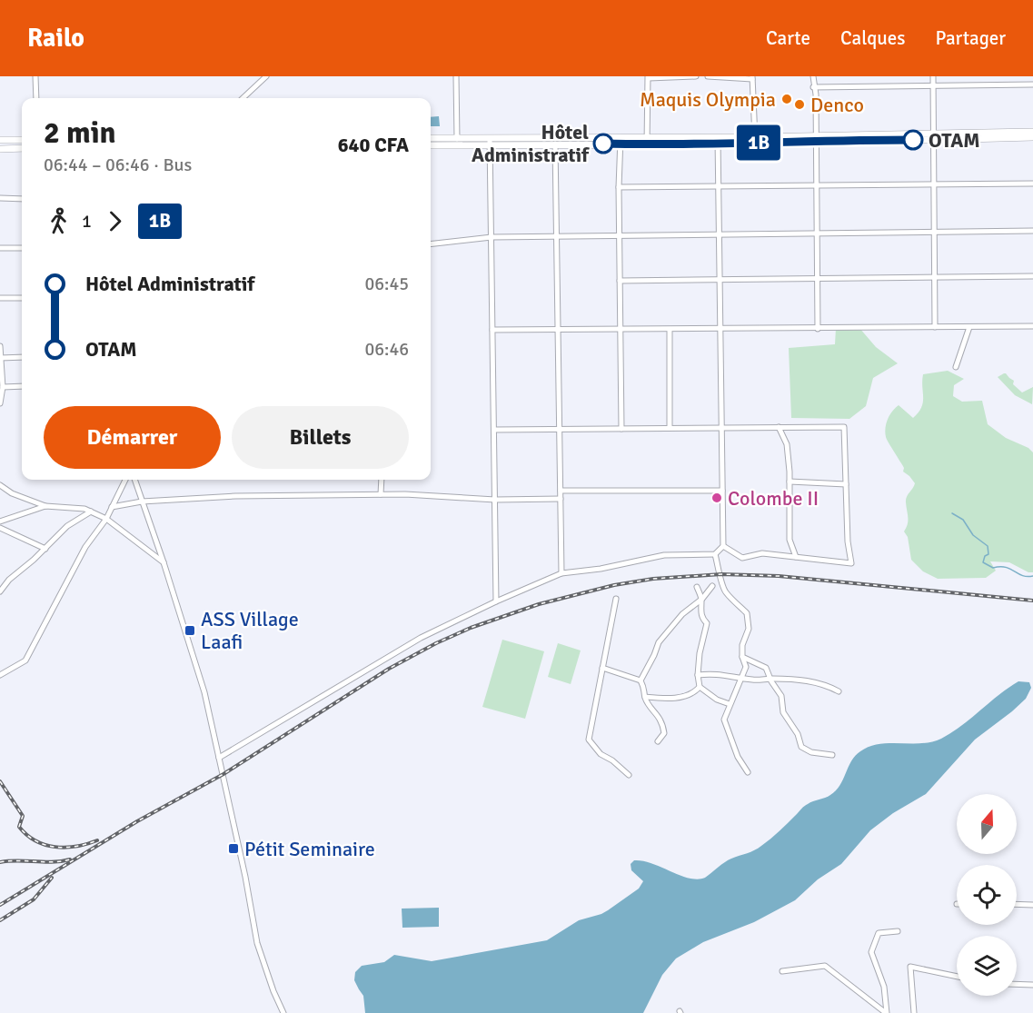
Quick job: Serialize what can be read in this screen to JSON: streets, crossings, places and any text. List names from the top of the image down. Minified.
{"places":{"other":["Maquis Olympia","Denco","OTAM","Hôtel Administratif","Colombe II"],"transit":["ASS Village Laafi","Pétit Seminaire"]},"lines":["bus line 1B"],"north":"top","page":{"header":"Railo","nav":["Carte","Calques","Partager"],"on_map":"1B","heading":["2 min","06:44 – 06:46 · Bus","640 CFA"],"legs":["1","1B"],"list":[{"name":"Hôtel Administratif","value":"06:45"},{"name":"OTAM","value":"06:46"}],"buttons":["Démarrer","Billets"]}}
